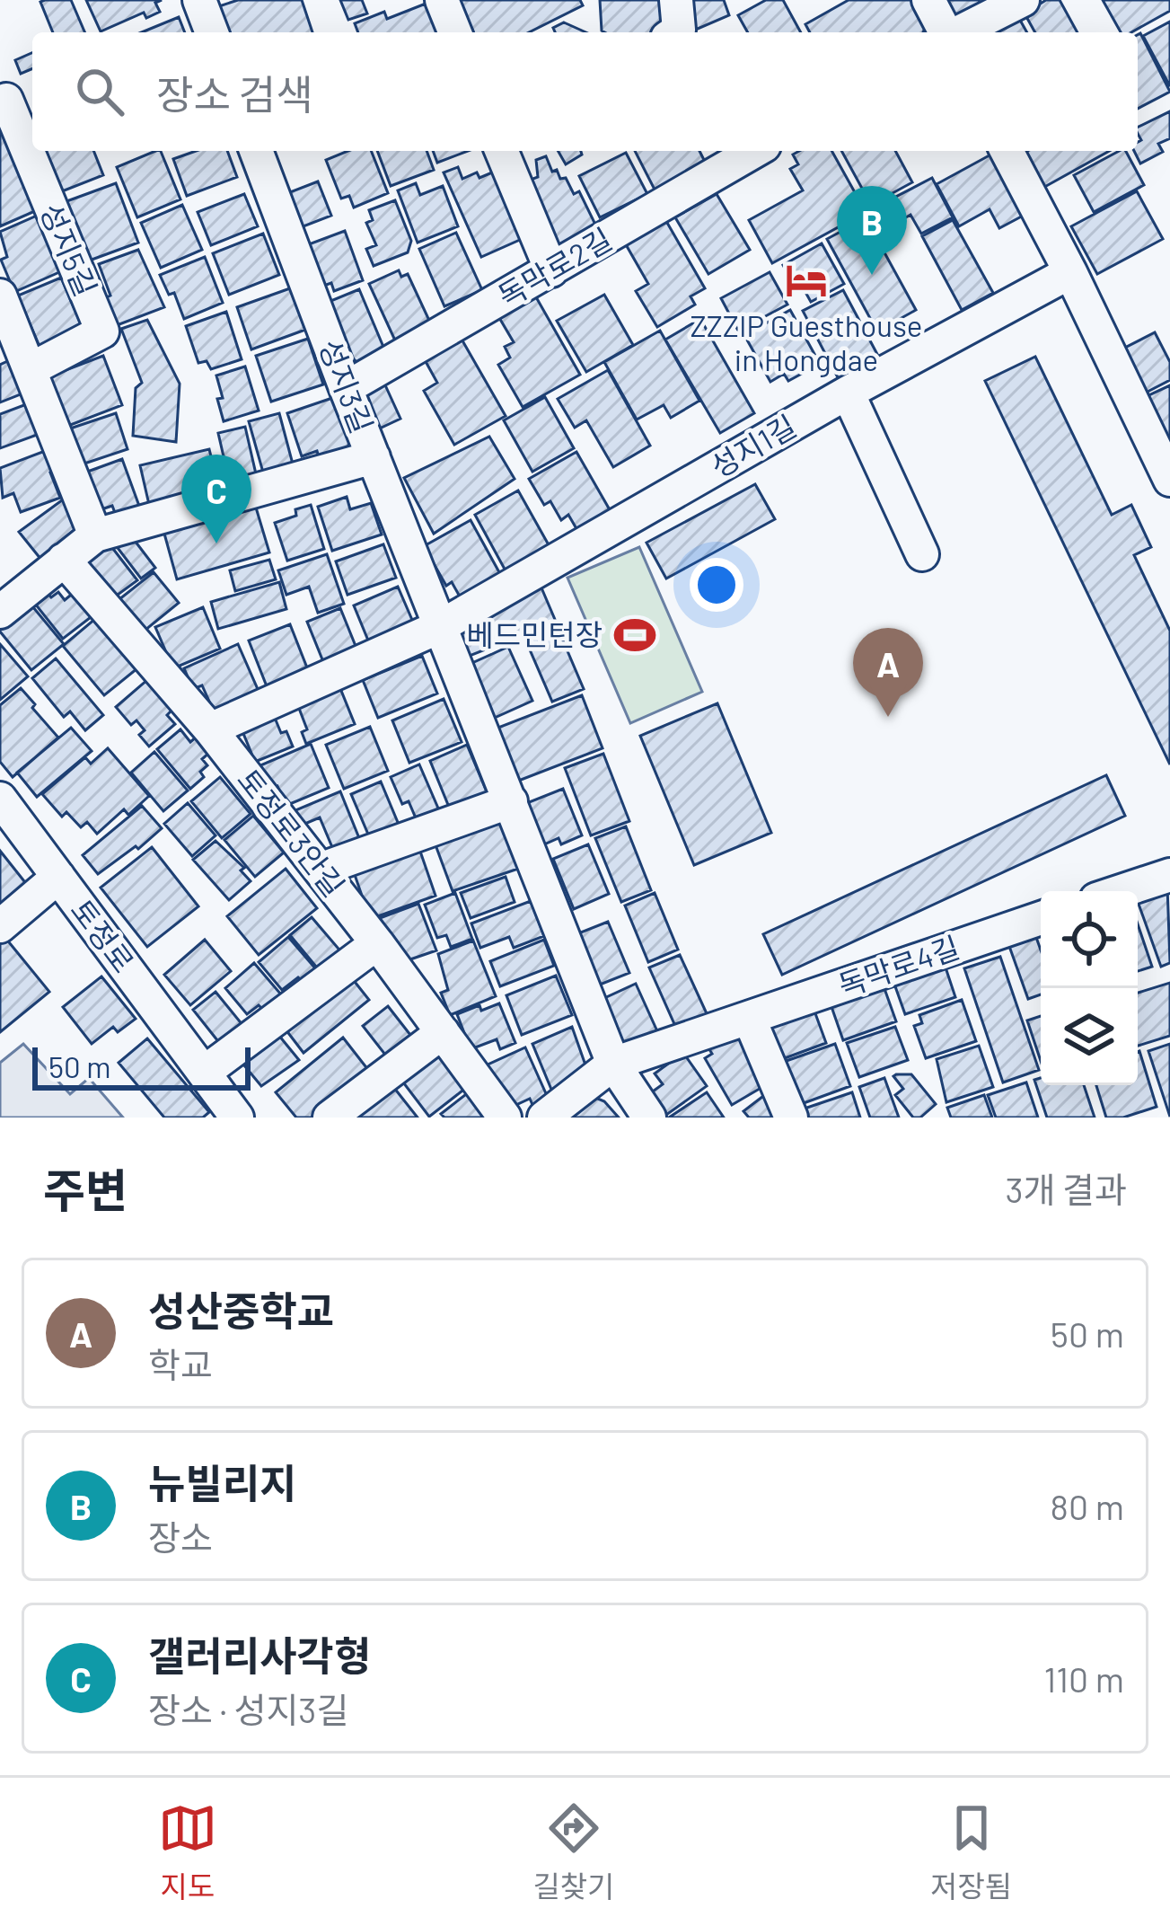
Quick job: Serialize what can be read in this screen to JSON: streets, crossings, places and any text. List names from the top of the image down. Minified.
{"streets":{"street":["성지5길","독막로2길","성지3길","성지1길","토정로3안길","토정로","독막로4길"]},"crossings":[["독막로2길","성지3길"],["성지3길","성지1길"],["성지3길","독막로4길"]],"places":{"hotel":["ZZZIP Guesthouse in Hongdae"],"sports":["베드민턴장"]},"scale_bar":"50 m","page":{"search":"장소 검색","pins":["B","C","A"],"scale":"50 m","heading":["주변","3개 결과"],"list":[{"mark":"A","name":"성산중학교","note":"학교","value":"50 m"},{"mark":"B","name":"뉴빌리지","note":"장소","value":"80 m"},{"mark":"C","name":"갤러리사각형","note":"장소 · 성지3길","value":"110 m"}],"nav":["지도","길찾기","저장됨"]}}
